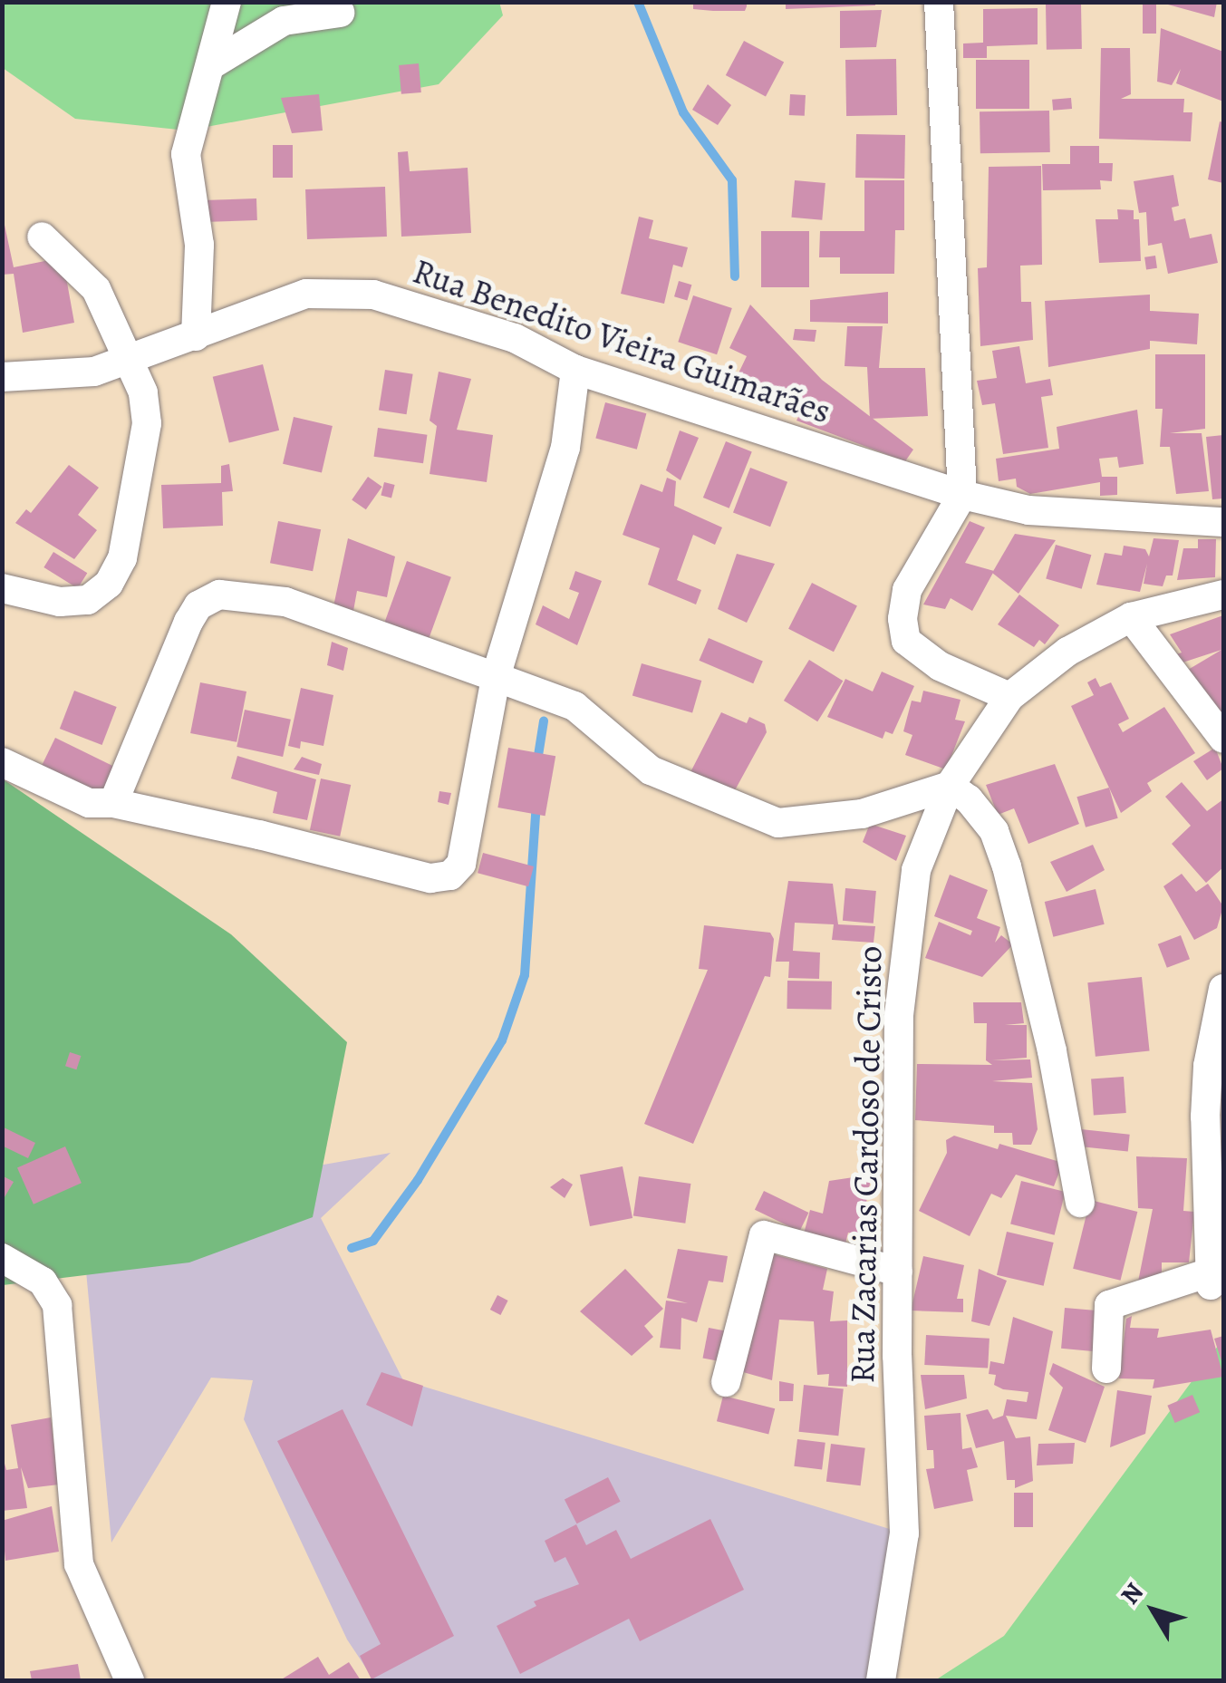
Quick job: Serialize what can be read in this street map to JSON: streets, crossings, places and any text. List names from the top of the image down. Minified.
{"streets":{"street":["Rua Benedito Vieira Guimarães","Rua Zacarias Cardoso de Cristo"]},"north":"top left"}
